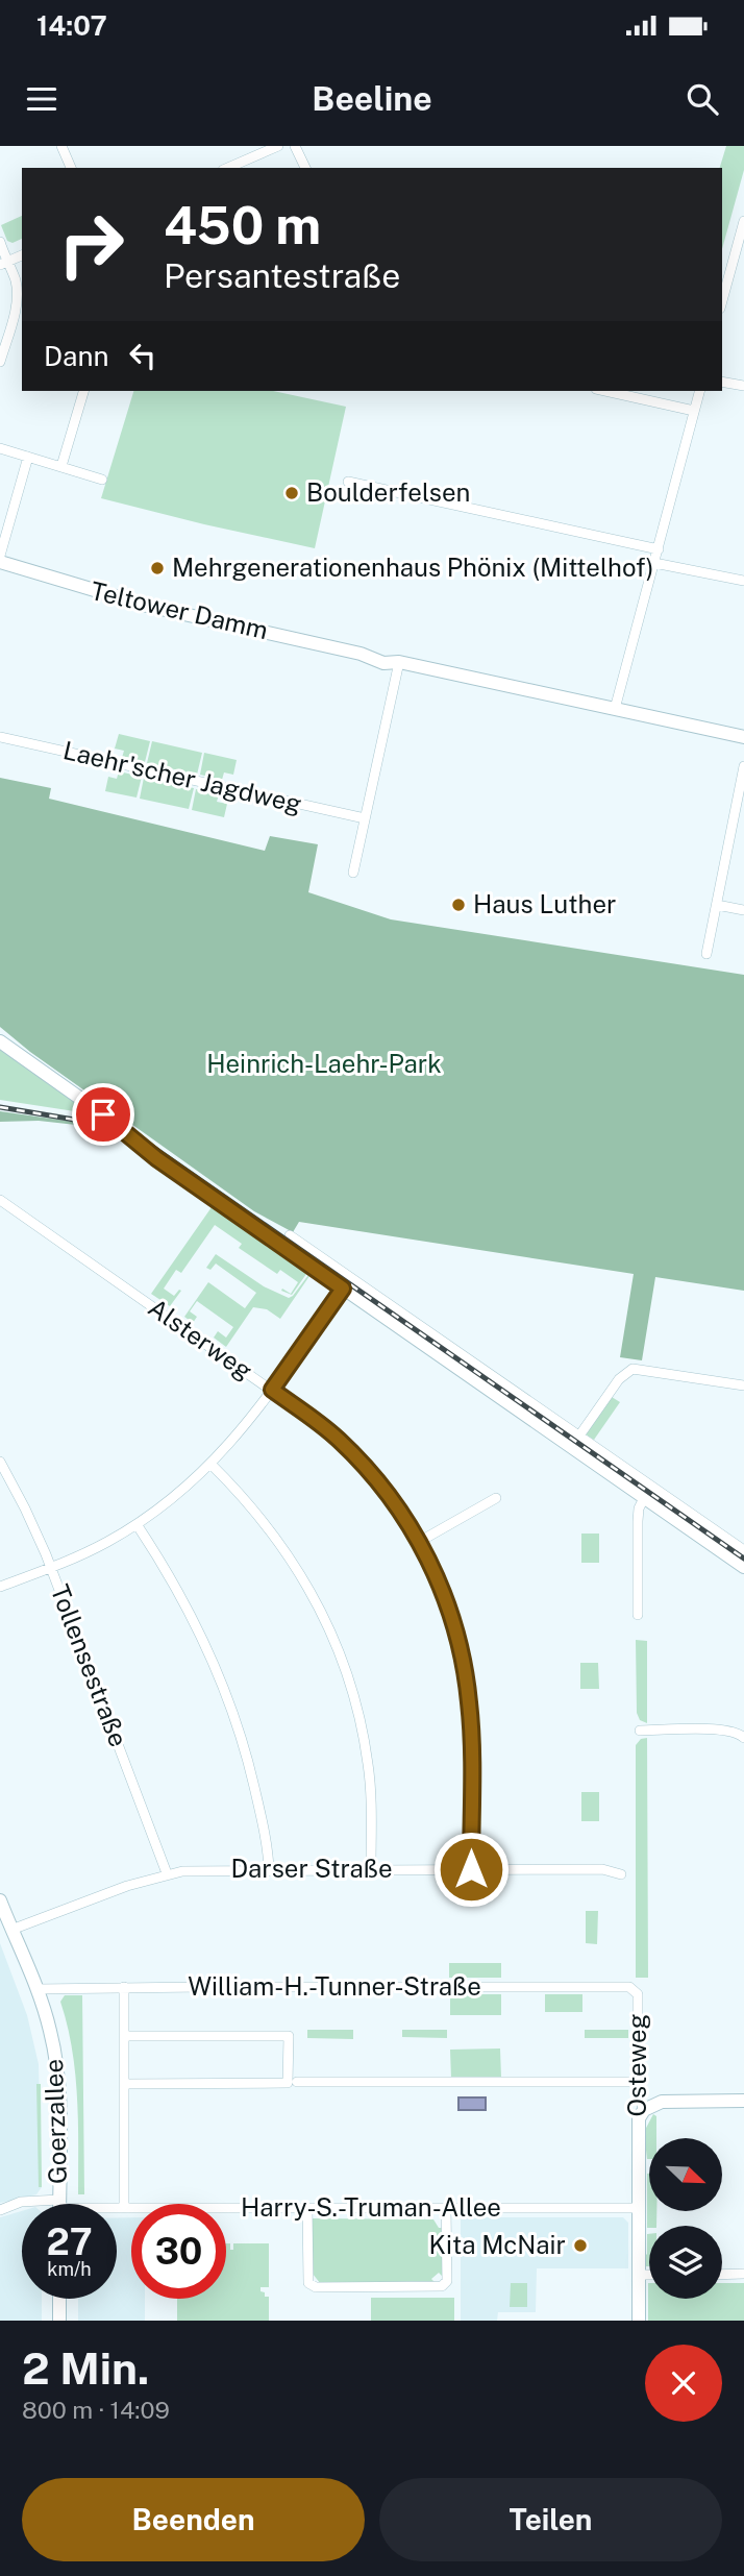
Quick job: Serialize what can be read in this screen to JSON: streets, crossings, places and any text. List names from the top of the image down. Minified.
{"streets":{"main road":["Teltower Damm","Osteweg","Goerzallee"],"street":["Laehr'scher Jagdweg","Alsterweg","Tollensestraße","Darser Straße","William-H.-Tunner-Straße","Harry-S.-Truman-Allee"]},"crossings":[["Alsterweg","Darser Straße"],["Tollensestraße","Darser Straße"],["Darser Straße","Goerzallee"],["William-H.-Tunner-Straße","Osteweg"],["William-H.-Tunner-Straße","Goerzallee"],["Osteweg","Harry-S.-Truman-Allee"]],"parks":["Heinrich-Laehr-Park"],"places":["Boulderfelsen","Mehrgenerationenhaus Phönix (Mittelhof)","Haus Luther","Kita McNair"],"north":"bottom right","page":{"status":"14:07","header":"Beeline","turn":["450 m","Persantestraße"],"then":"Dann","speed":"27 km/h","limit":"30","heading":["2 Min.","800 m · 14:09"],"buttons":["Beenden","Teilen"]}}
